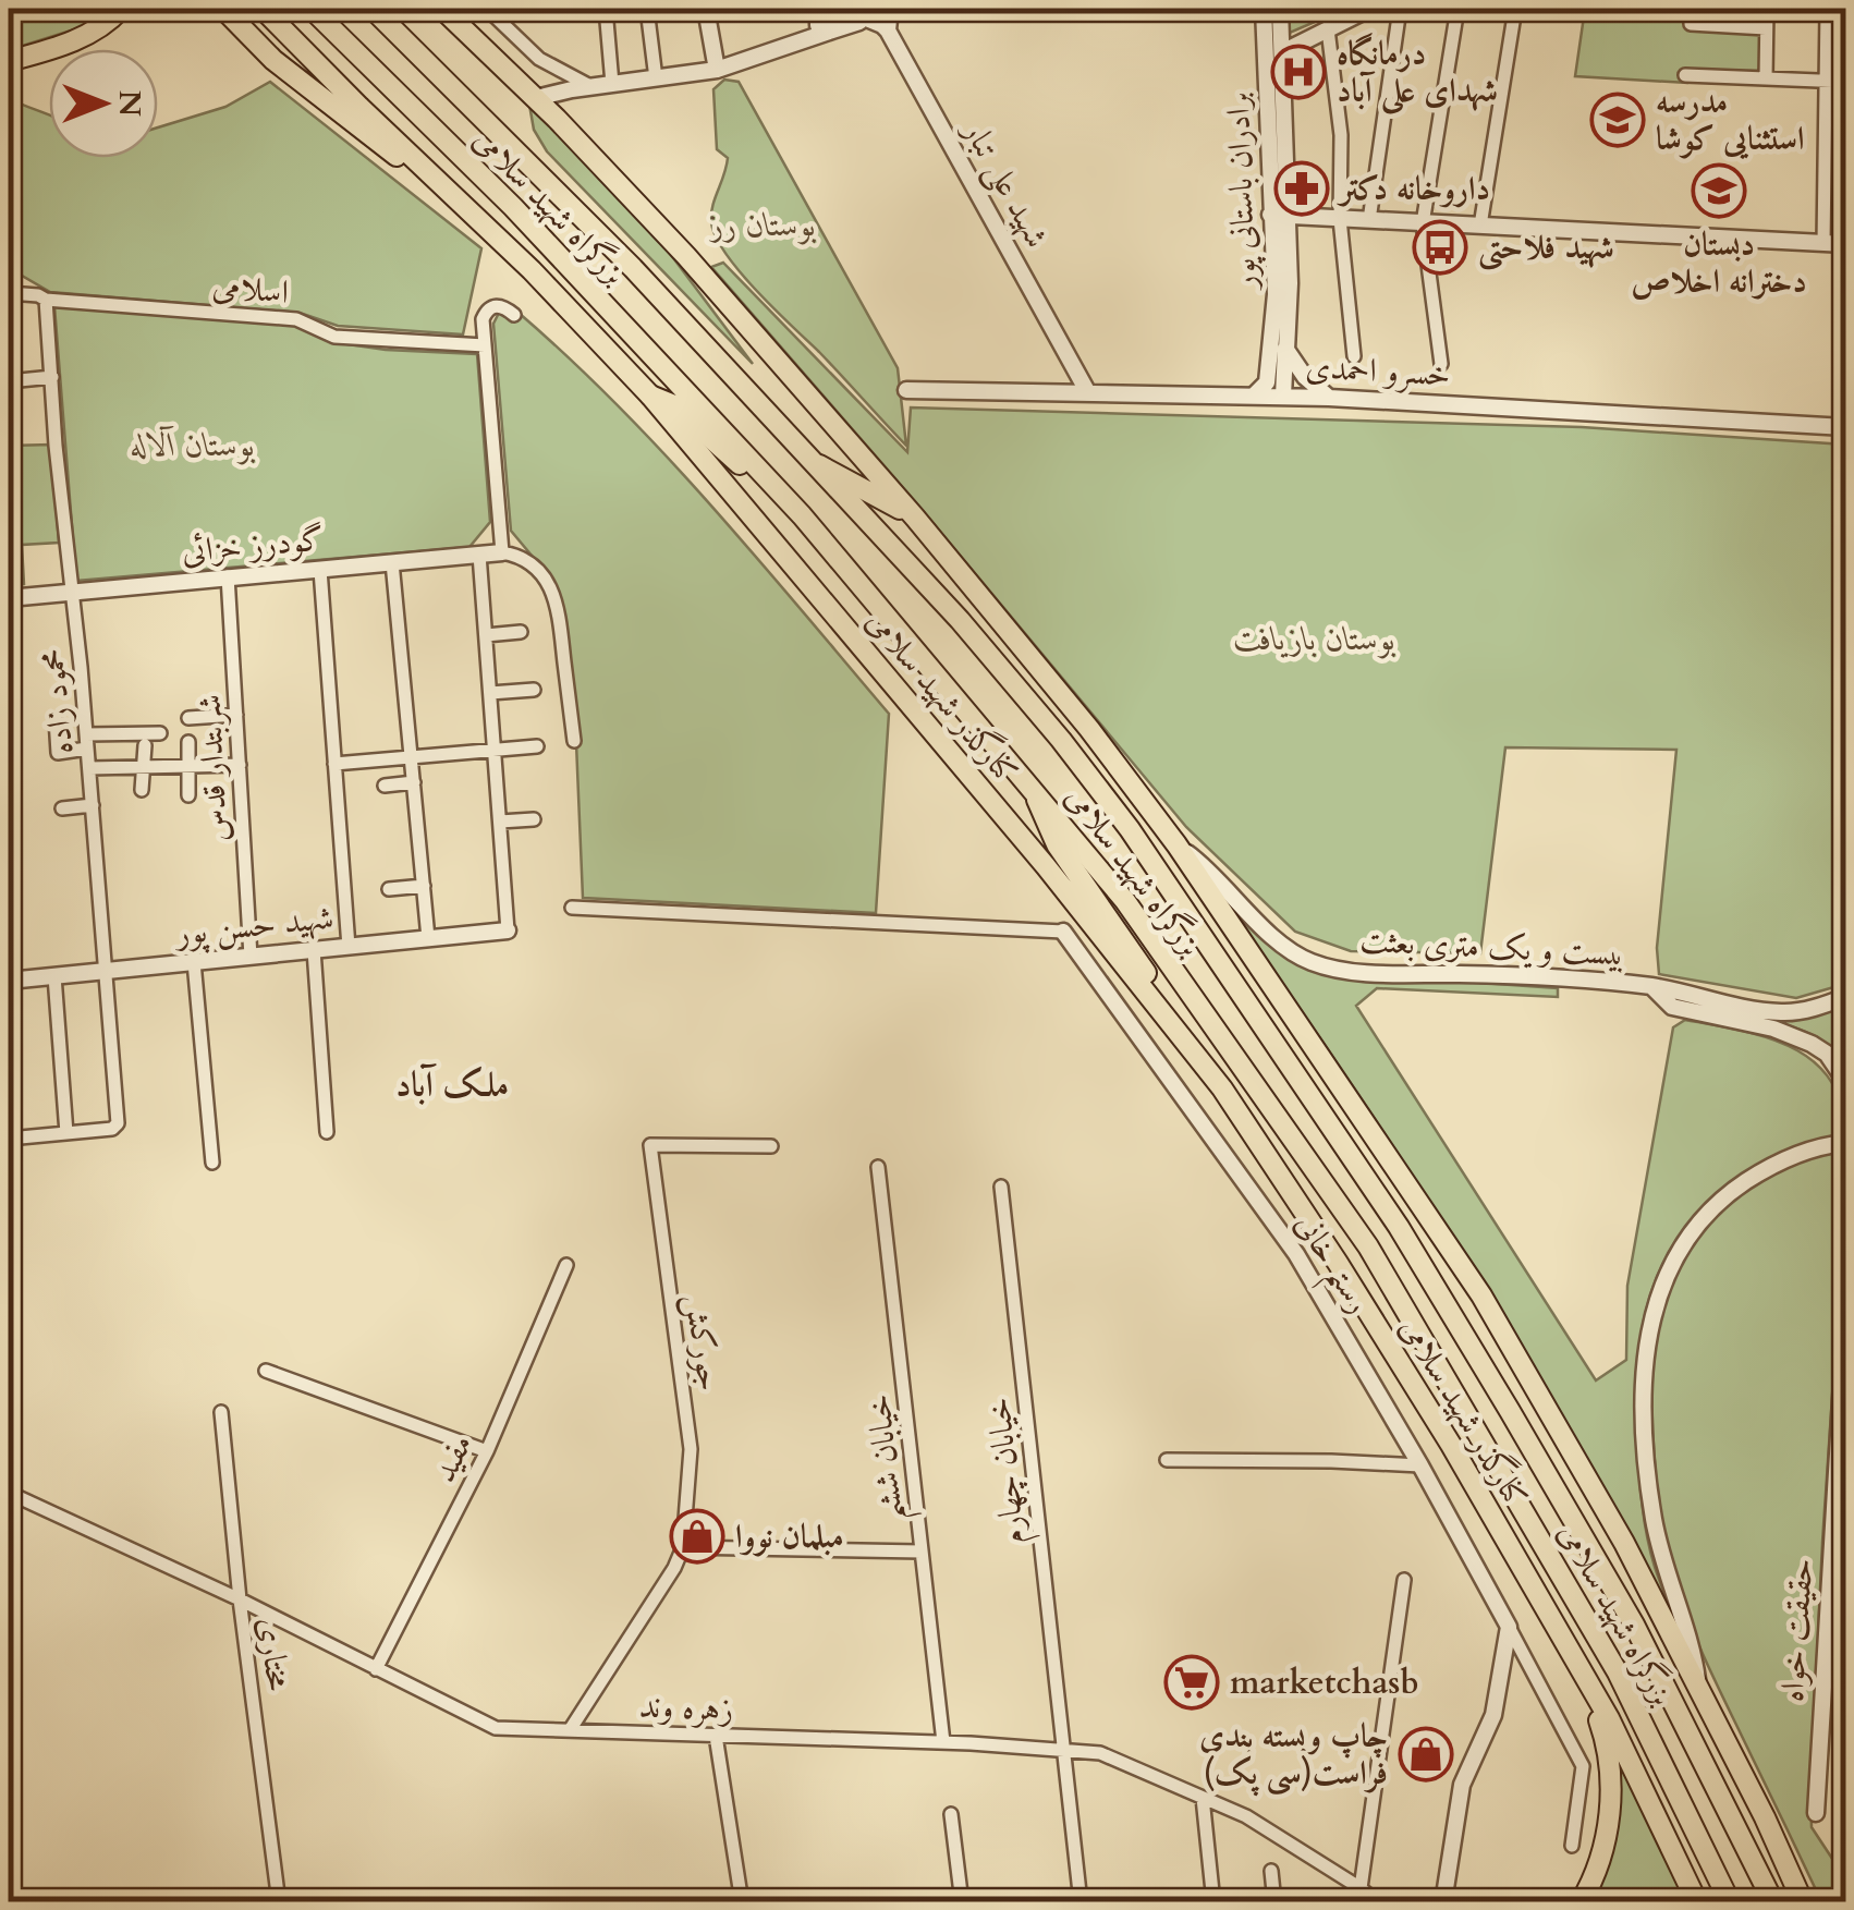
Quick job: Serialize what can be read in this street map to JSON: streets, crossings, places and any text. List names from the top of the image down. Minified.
{"streets":{"main road":["بزرگراه شهید سلامی","کنارگذر شهید سلامی"],"street":["شهید علی تبار","برادران باستانی پور","اسلامی","خسرو احمدی","گودرز خزائی","محمود زاده","شربتدار قدس","شهید حسن پور","بیست و یک متری بعثت","رستم خانی","جورکش","مفید","خیابان ششم","خیابان چهارم","حقیقت خواه","مختاری","زهره وند"]},"crossings":[["شهید علی تبار","خسرو احمدی"],["برادران باستانی پور","خسرو احمدی"],["اسلامی","محمود زاده"],["گودرز خزائی","محمود زاده"],["گودرز خزائی","شربتدار قدس"],["محمود زاده","شهید حسن پور"],["شربتدار قدس","شهید حسن پور"],["مفید","زهره وند"],["خیابان ششم","زهره وند"],["خیابان چهارم","زهره وند"],["مختاری","زهره وند"]],"districts":["ملک آباد"],"parks":["بوستان رز","بوستان آلاله","بوستان بازیافت"],"places":{"hospital":["درمانگاه شهدای علی آباد"],"school or university":["مدرسه استثنایی کوشا","دبستان دخترانه اخلاص"],"pharmacy":["داروخانه دکتر"],"bus stop":["شهید فلاحتی"],"shop":["مبلمان نووا","چاپ وبسته بندی فراست(سی پک)"],"supermarket":["marketchasb"]},"north":"right"}
